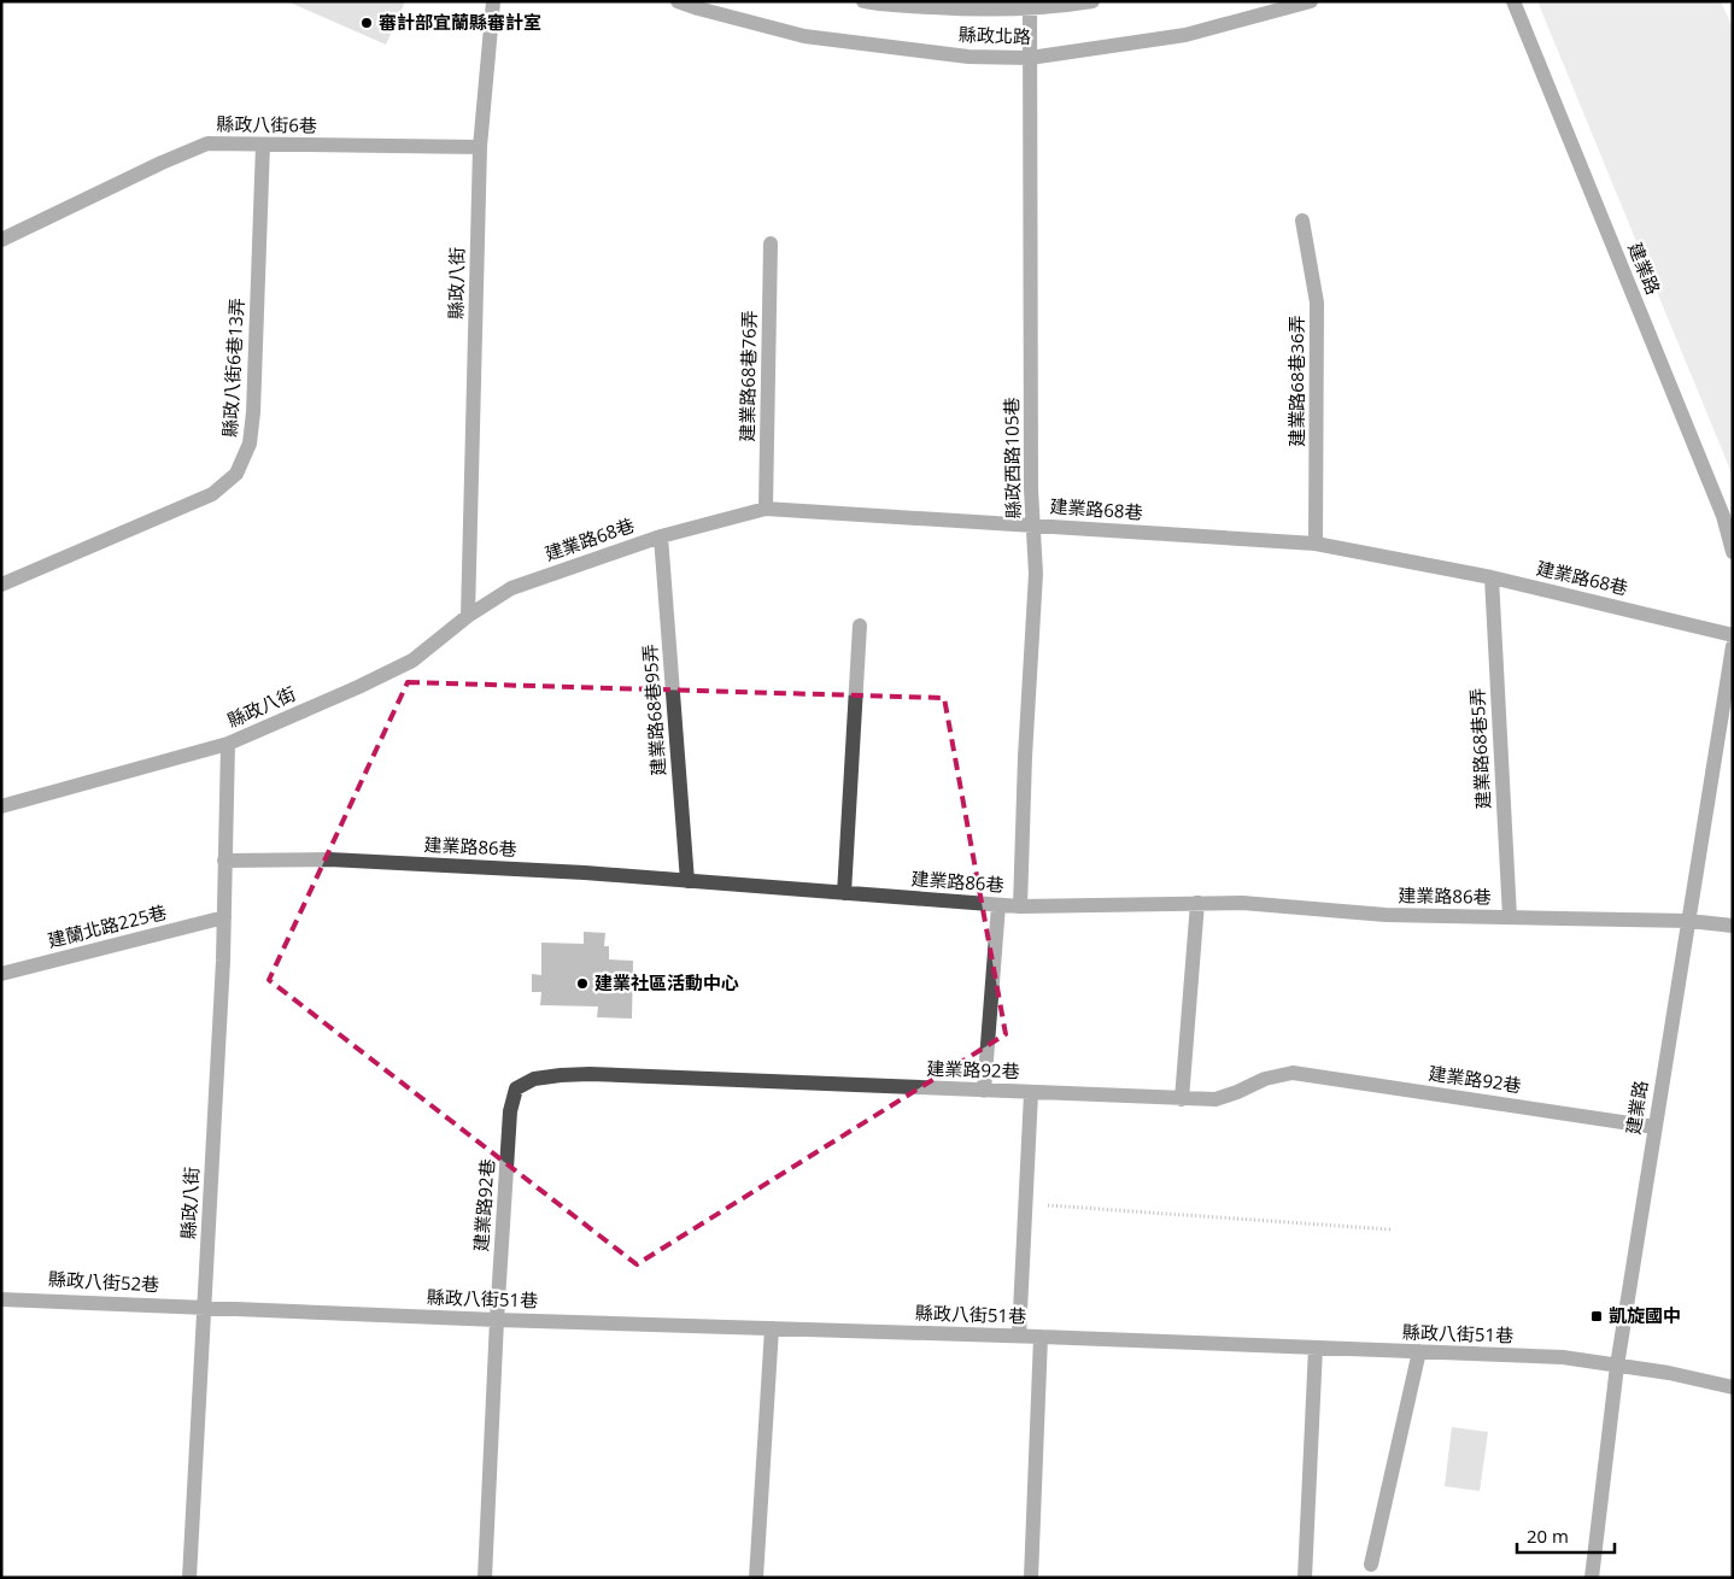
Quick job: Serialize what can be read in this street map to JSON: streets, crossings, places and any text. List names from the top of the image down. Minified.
{"streets":{"street":["縣政北路","縣政八街6巷","建業路","縣政八街","縣政八街6巷13弄","建業路68巷76弄","建業路68巷36弄","縣政西路105巷","建業路68巷","建業路68巷95弄","建業路68巷5弄","建業路86巷","建蘭北路225巷","建業路92巷","縣政八街52巷","縣政八街51巷"]},"crossings":[["縣政北路","縣政西路105巷"],["縣政八街6巷","縣政八街"],["縣政八街6巷","縣政八街6巷13弄"],["建業路","建業路86巷"],["建業路","建業路92巷"],["建業路","縣政八街51巷"],["縣政八街","建業路68巷"],["縣政八街","建業路86巷"],["縣政八街","建蘭北路225巷"],["縣政八街","縣政八街52巷"],["縣政八街","縣政八街51巷"],["建業路68巷76弄","建業路68巷"],["建業路68巷36弄","建業路68巷"],["縣政西路105巷","建業路68巷"],["縣政西路105巷","建業路86巷"],["建業路68巷","建業路68巷95弄"],["建業路68巷","建業路68巷5弄"],["建業路68巷95弄","建業路86巷"],["建業路68巷5弄","建業路86巷"],["建業路92巷","縣政八街51巷"],["縣政八街52巷","縣政八街51巷"]],"places":{"other":["審計部宜蘭縣審計室","建業社區活動中心"],"transit":["凱旋國中"]},"scale_bar":"20 m"}
